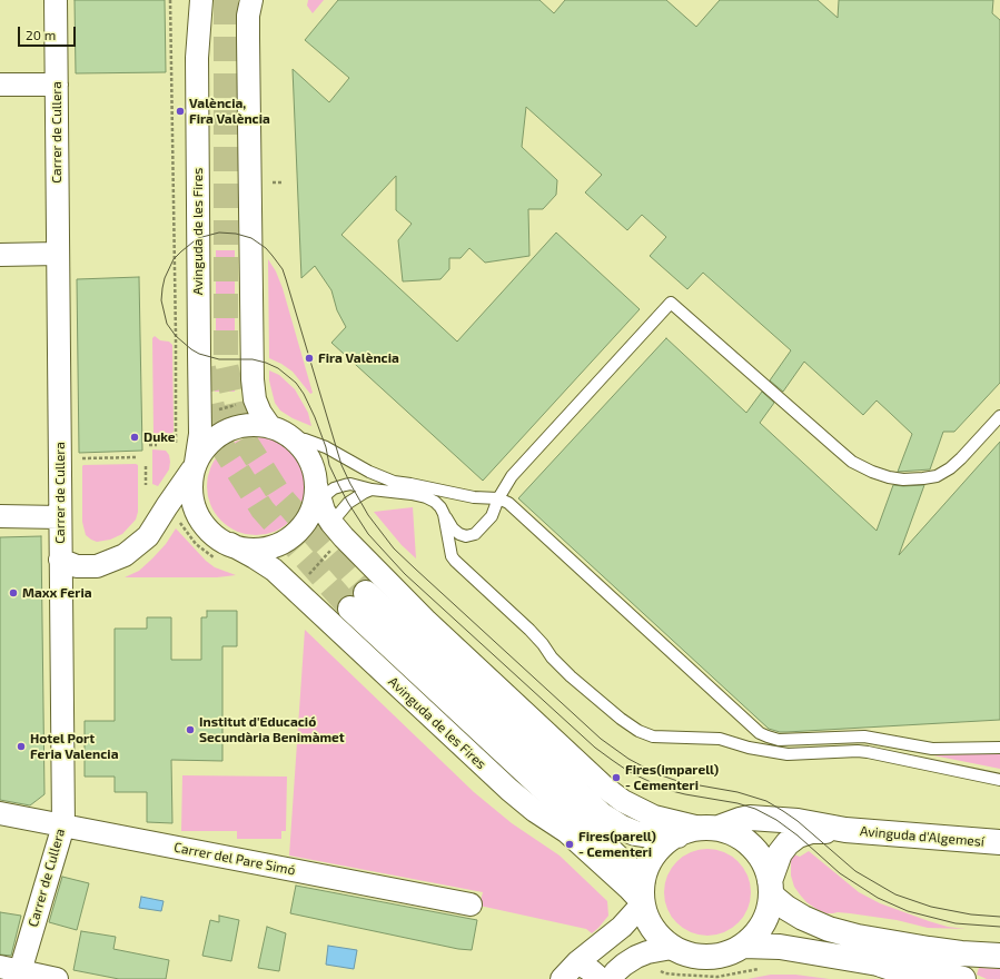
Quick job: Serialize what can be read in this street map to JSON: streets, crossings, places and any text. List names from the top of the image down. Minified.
{"streets":{"main road":["Avinguda de les Fires","Avinguda d'Algemesí"],"street":["Carrer de Cullera","Carrer del Pare Simó"]},"crossings":[["Carrer de Cullera","Carrer del Pare Simó"],["Avinguda de les Fires","Avinguda d'Algemesí"]],"places":["València, Fira València","Fira València","Duke","Maxx Feria","Institut d'Educació Secundària Benimàmet","Hotel Port Feria Valencia","Fires(imparell) - Cementeri","Fires(parell) - Cementeri"],"scale_bar":"20 m"}
